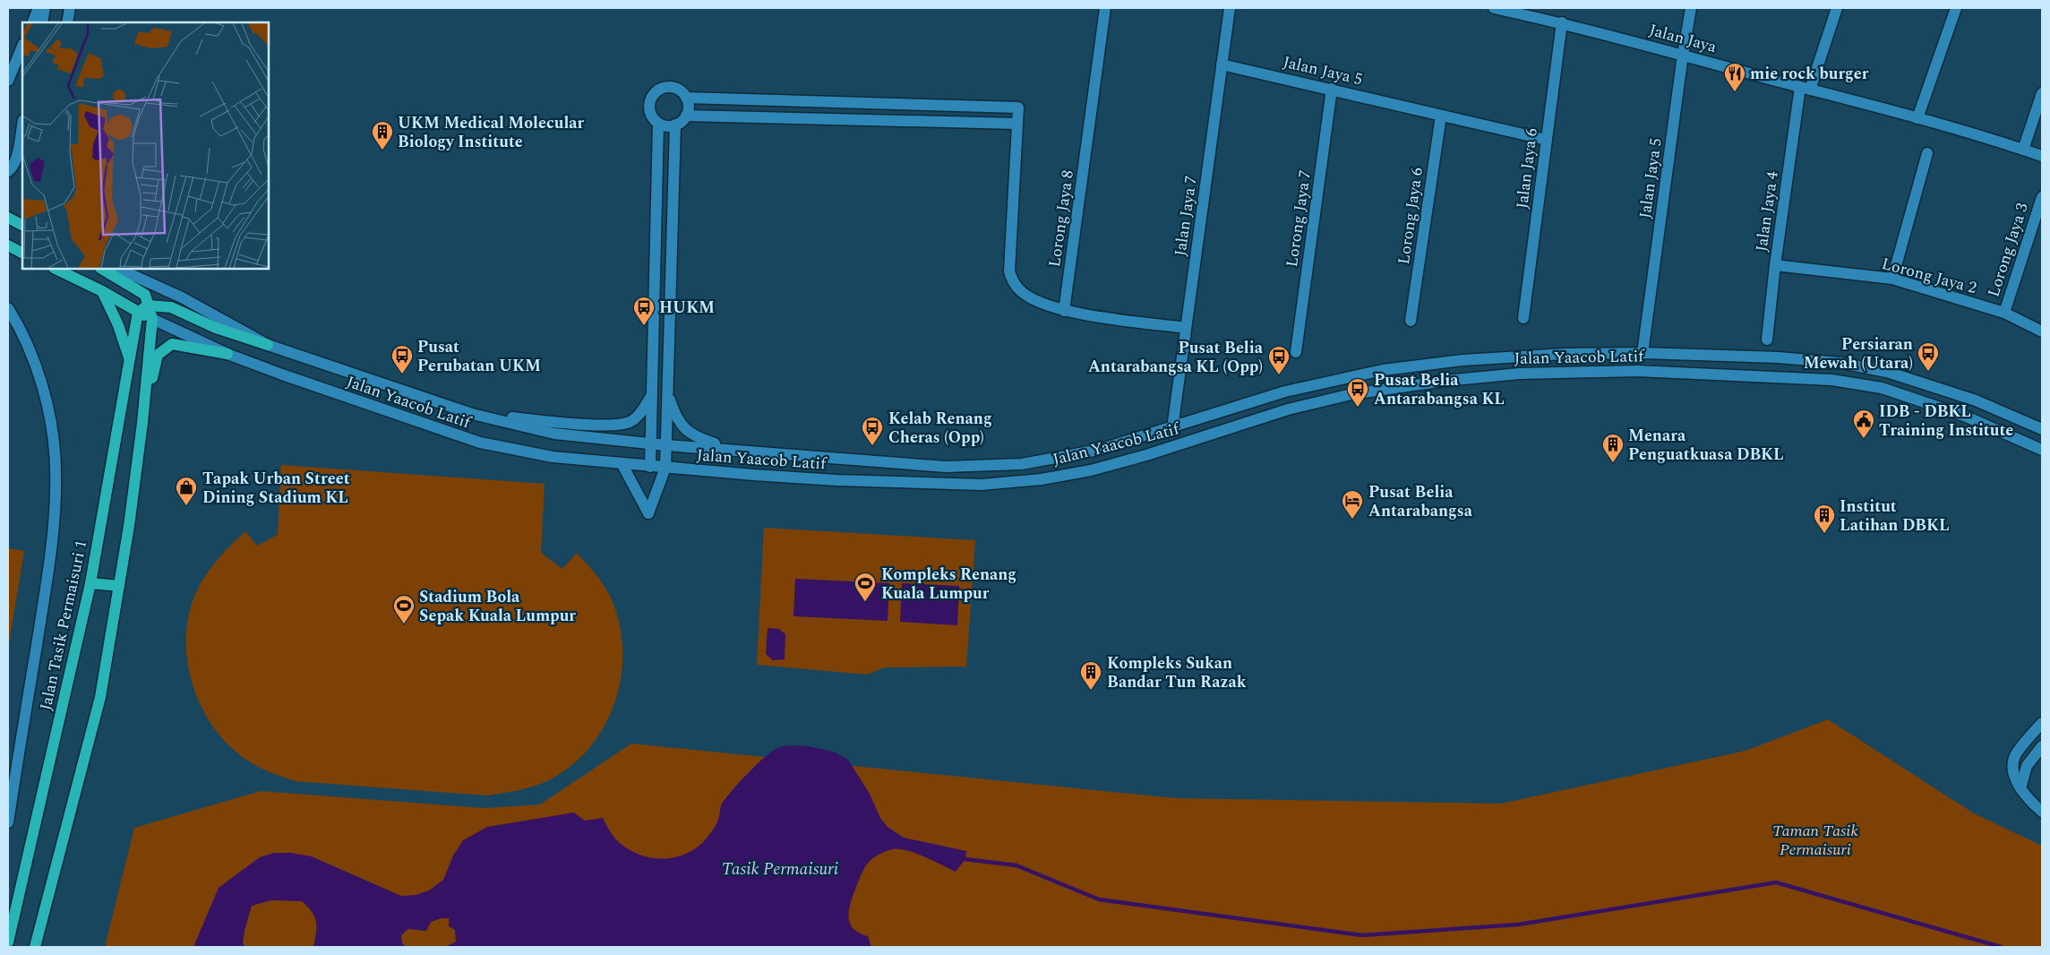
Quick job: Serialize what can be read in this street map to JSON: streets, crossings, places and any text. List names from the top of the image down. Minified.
{"streets":{"main road":["Jalan Yaacob Latif","Jalan Tasik Permaisuri 1"],"street":["Jalan Jaya","Jalan Jaya 5","Jalan Jaya 6","Jalan Jaya 4","Jalan Jaya 7","Lorong Jaya 6","Lorong Jaya 8","Lorong Jaya 7","Lorong Jaya 3","Lorong Jaya 2"]},"crossings":[["Jalan Jaya","Jalan Jaya 5"],["Jalan Jaya","Jalan Jaya 6"],["Jalan Jaya","Jalan Jaya 4"],["Jalan Jaya 5","Jalan Jaya 6"],["Jalan Jaya 5","Jalan Jaya 7"],["Jalan Jaya 5","Lorong Jaya 6"],["Jalan Jaya 5","Lorong Jaya 7"],["Jalan Jaya 5","Jalan Yaacob Latif"],["Jalan Jaya 4","Lorong Jaya 2"],["Jalan Jaya 7","Jalan Yaacob Latif"],["Lorong Jaya 3","Lorong Jaya 2"],["Jalan Yaacob Latif","Jalan Tasik Permaisuri 1"]],"water":["Tasik Permaisuri"],"parks":["Taman Tasik Permaisuri"],"places":{"restaurant":["mie rock burger"],"building":["UKM Medical Molecular Biology Institute","Menara Penguatkuasa DBKL","Institut Latihan DBKL","Kompleks Sukan Bandar Tun Razak"],"bus stop":["HUKM","Persiaran Mewah (Utara)","Pusat Perubatan UKM","Pusat Belia Antarabangsa KL (Opp)","Pusat Belia Antarabangsa KL","Kelab Renang Cheras (Opp)"],"public building":["IDB - DBKL Training Institute"],"shop":["Tapak Urban Street Dining Stadium KL"],"hotel":["Pusat Belia Antarabangsa"],"sports":["Kompleks Renang Kuala Lumpur","Stadium Bola Sepak Kuala Lumpur"]}}
